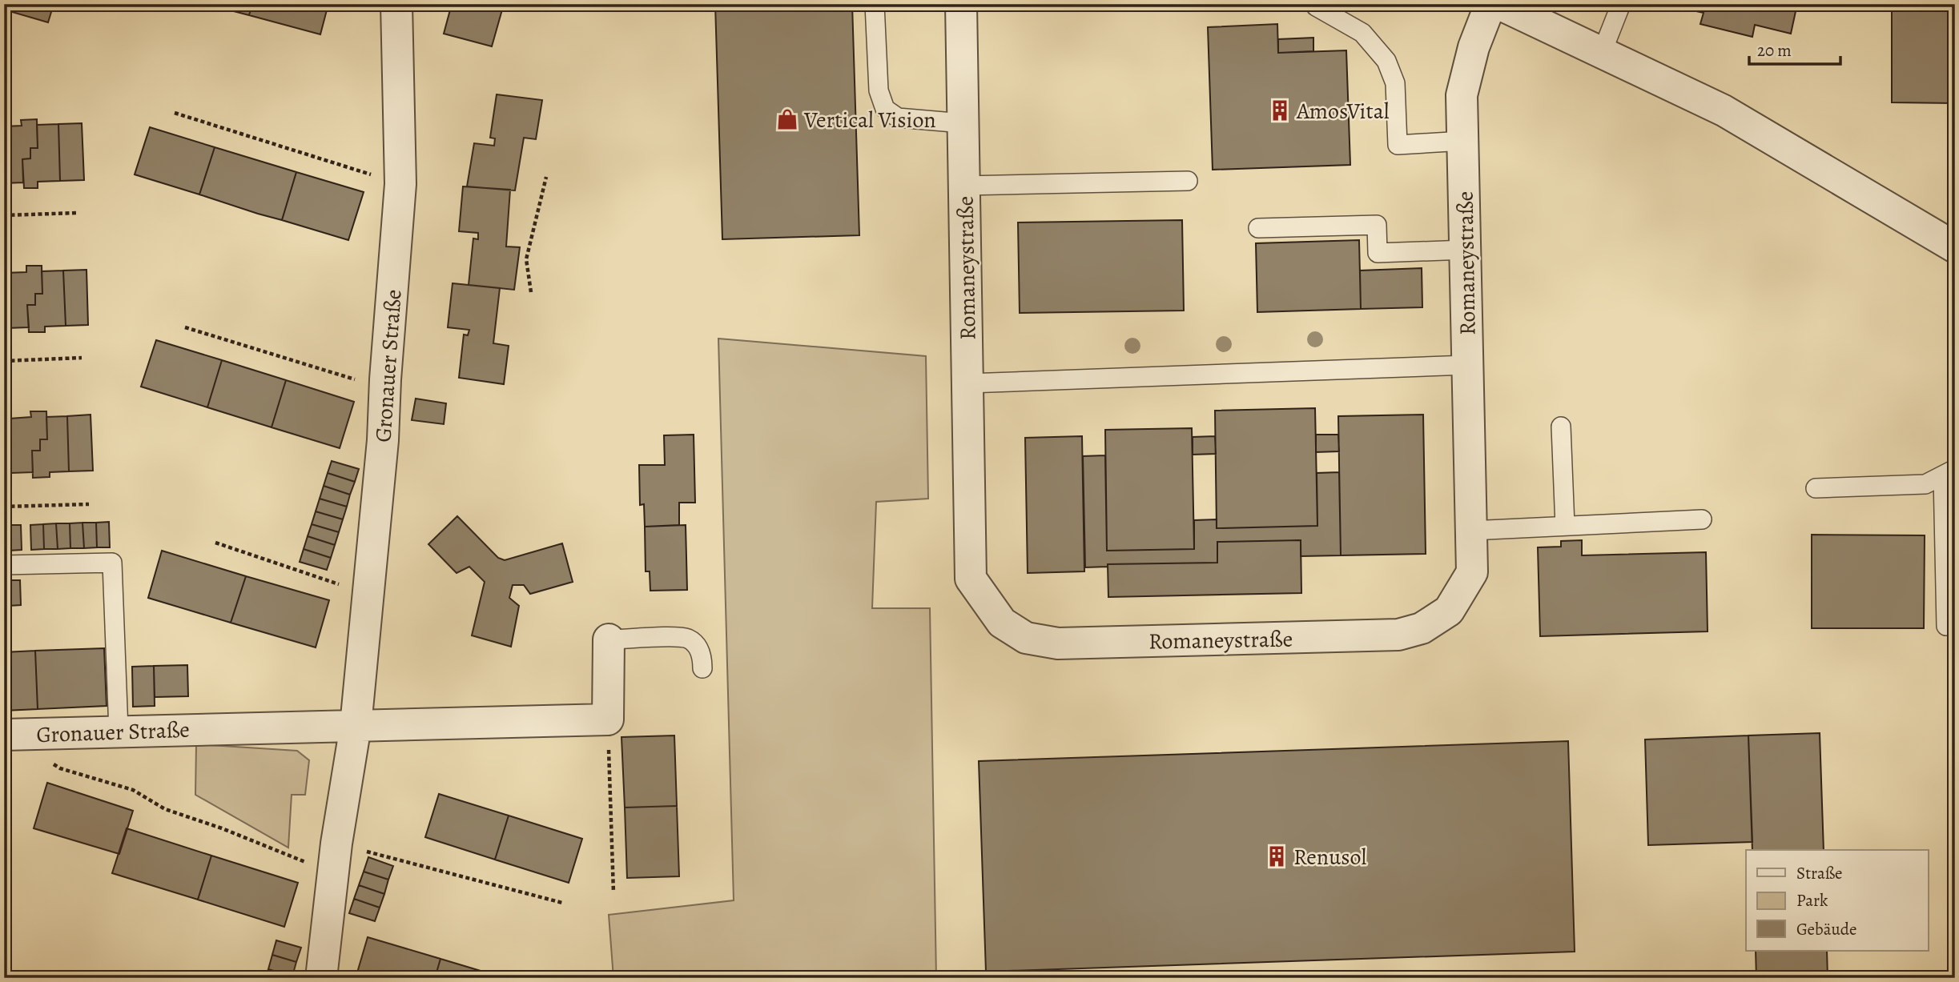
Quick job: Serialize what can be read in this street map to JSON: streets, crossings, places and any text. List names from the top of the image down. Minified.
{"streets":{"street":["Romaneystraße","Gronauer Straße"]},"places":{"building":["AmosVital","Renusol"],"shop":["Vertical Vision"]},"legend":["Straße","Park","Gebäude"],"scale_bar":"20 m"}
